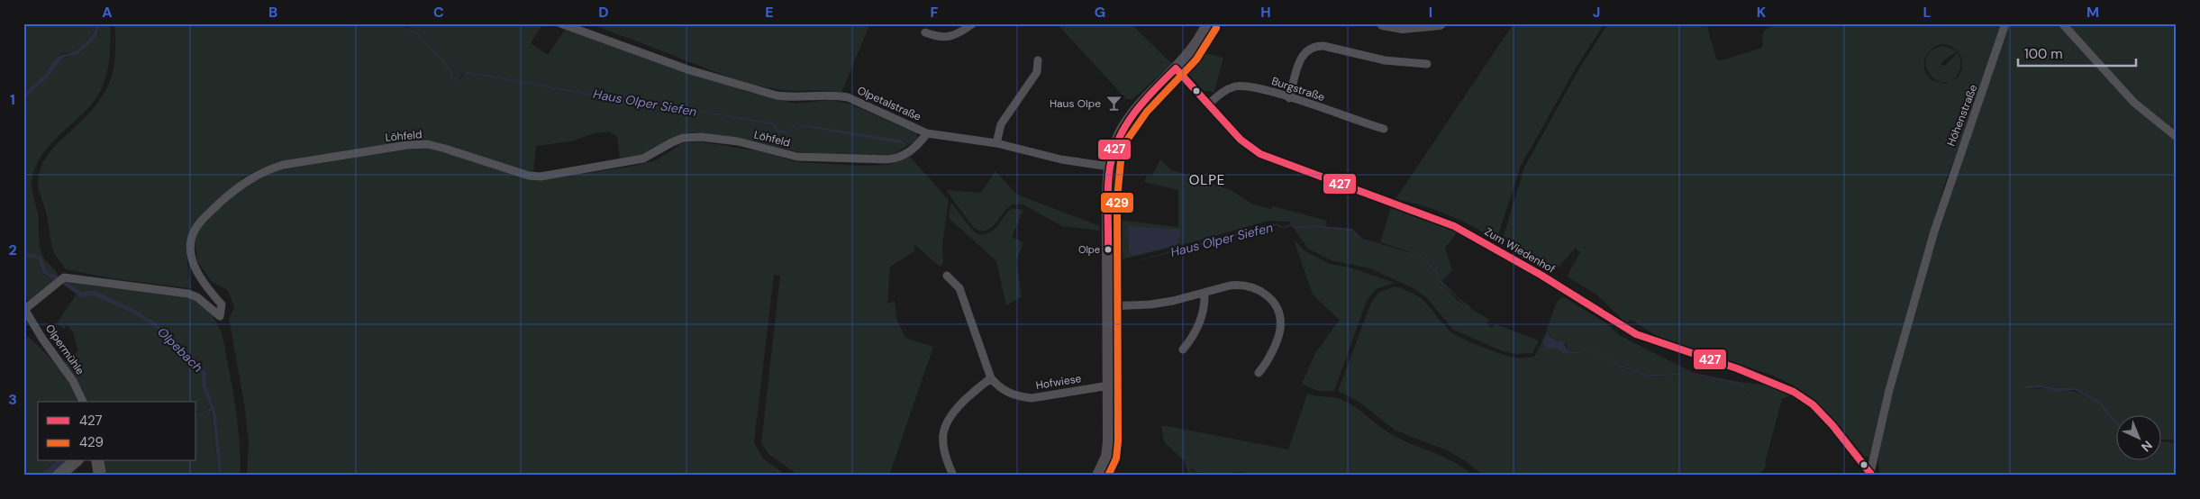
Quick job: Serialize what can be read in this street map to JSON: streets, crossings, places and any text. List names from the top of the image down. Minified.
{"streets":{"street":["Burgstraße","Olpetalstraße","Höhenstraße","Löhfeld","Zum Wiedenhof","Olpermühle","Hofwiese"]},"crossings":[["Burgstraße","Zum Wiedenhof"],["Olpetalstraße","Löhfeld"],["Höhenstraße","Zum Wiedenhof"],["Löhfeld","Olpermühle"]],"districts":["OLPE"],"water":["Haus Olper Siefen","Olpebach"],"places":{"bar":["Haus Olpe"],"other":["Olpe"]},"lines":["transit line 429","transit line 427"],"legend":["427","429"],"scale_bar":"100 m","north":"bottom right","grid":{"columns":["A","B","C","D","E","F","G","H","I","J","K","L","M"],"rows":["1","2","3"]}}
